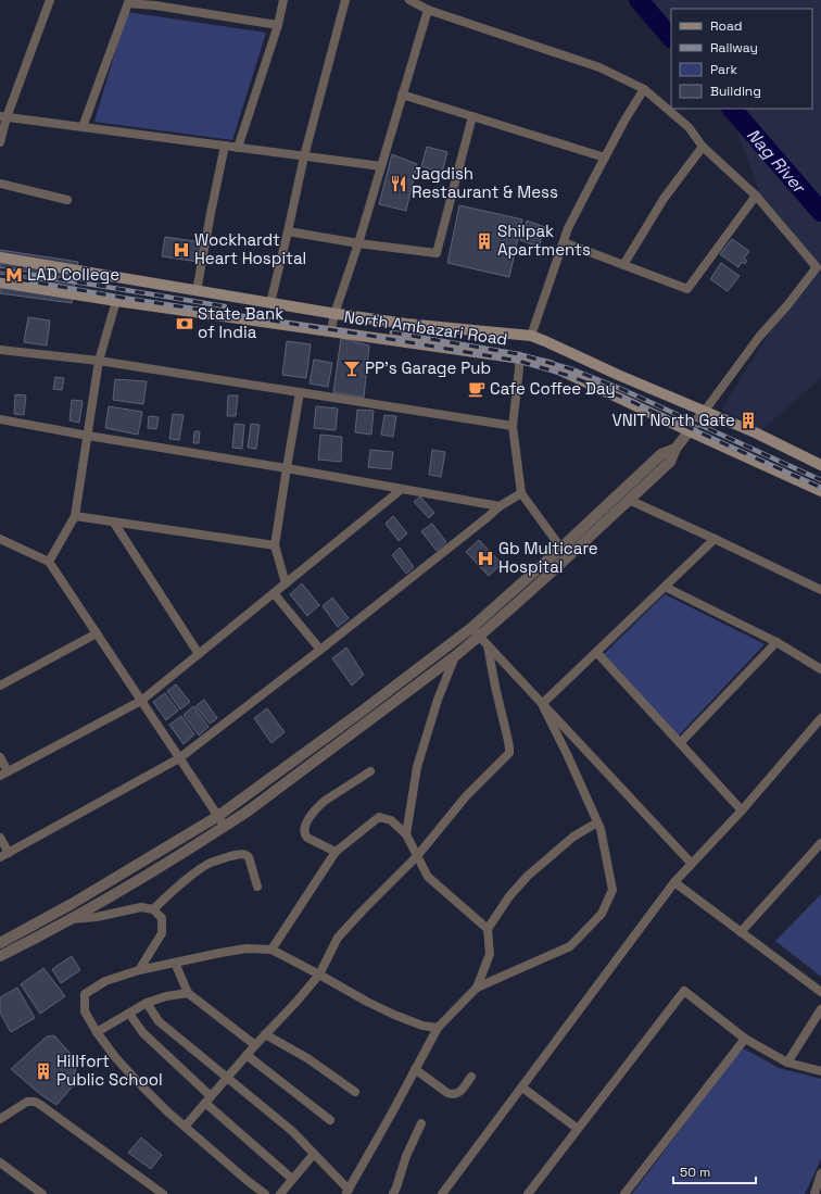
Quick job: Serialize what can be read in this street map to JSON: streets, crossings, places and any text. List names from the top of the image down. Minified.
{"streets":{"main road":["North Ambazari Road"]},"water":["Nag River"],"places":{"restaurant":["Jagdish Restaurant & Mess"],"building":["Shilpak Apartments","VNIT North Gate","Hillfort Public School"],"hospital":["Wockhardt Heart Hospital","Gb Multicare Hospital"],"metro station":["LAD College"],"bank":["State Bank of India"],"bar":["PP's Garage Pub"],"cafe":["Cafe Coffee Day"]},"legend":["Road","Railway","Park","Building"],"scale_bar":"50 m"}
